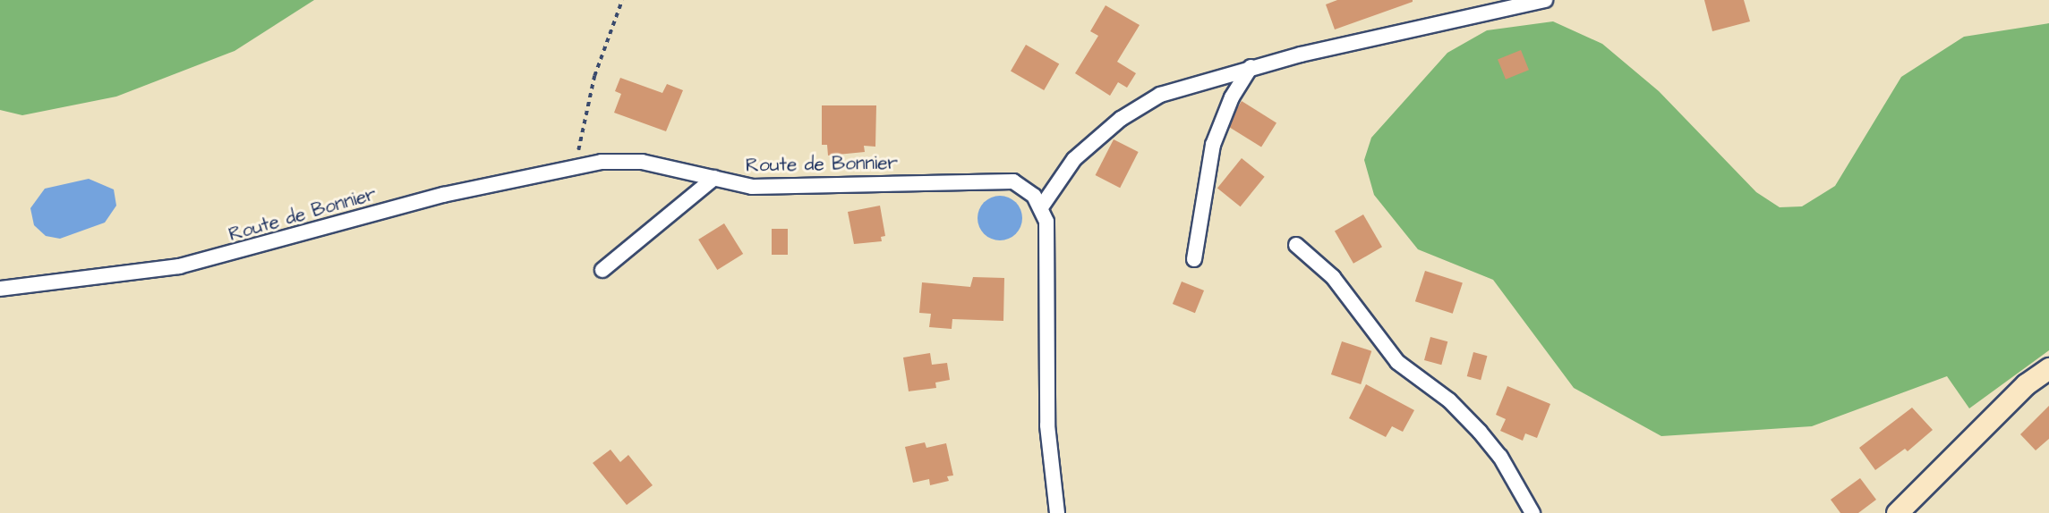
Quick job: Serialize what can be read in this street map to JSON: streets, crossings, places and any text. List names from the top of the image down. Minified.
{"streets":{"street":["Route de Bonnier"]}}
